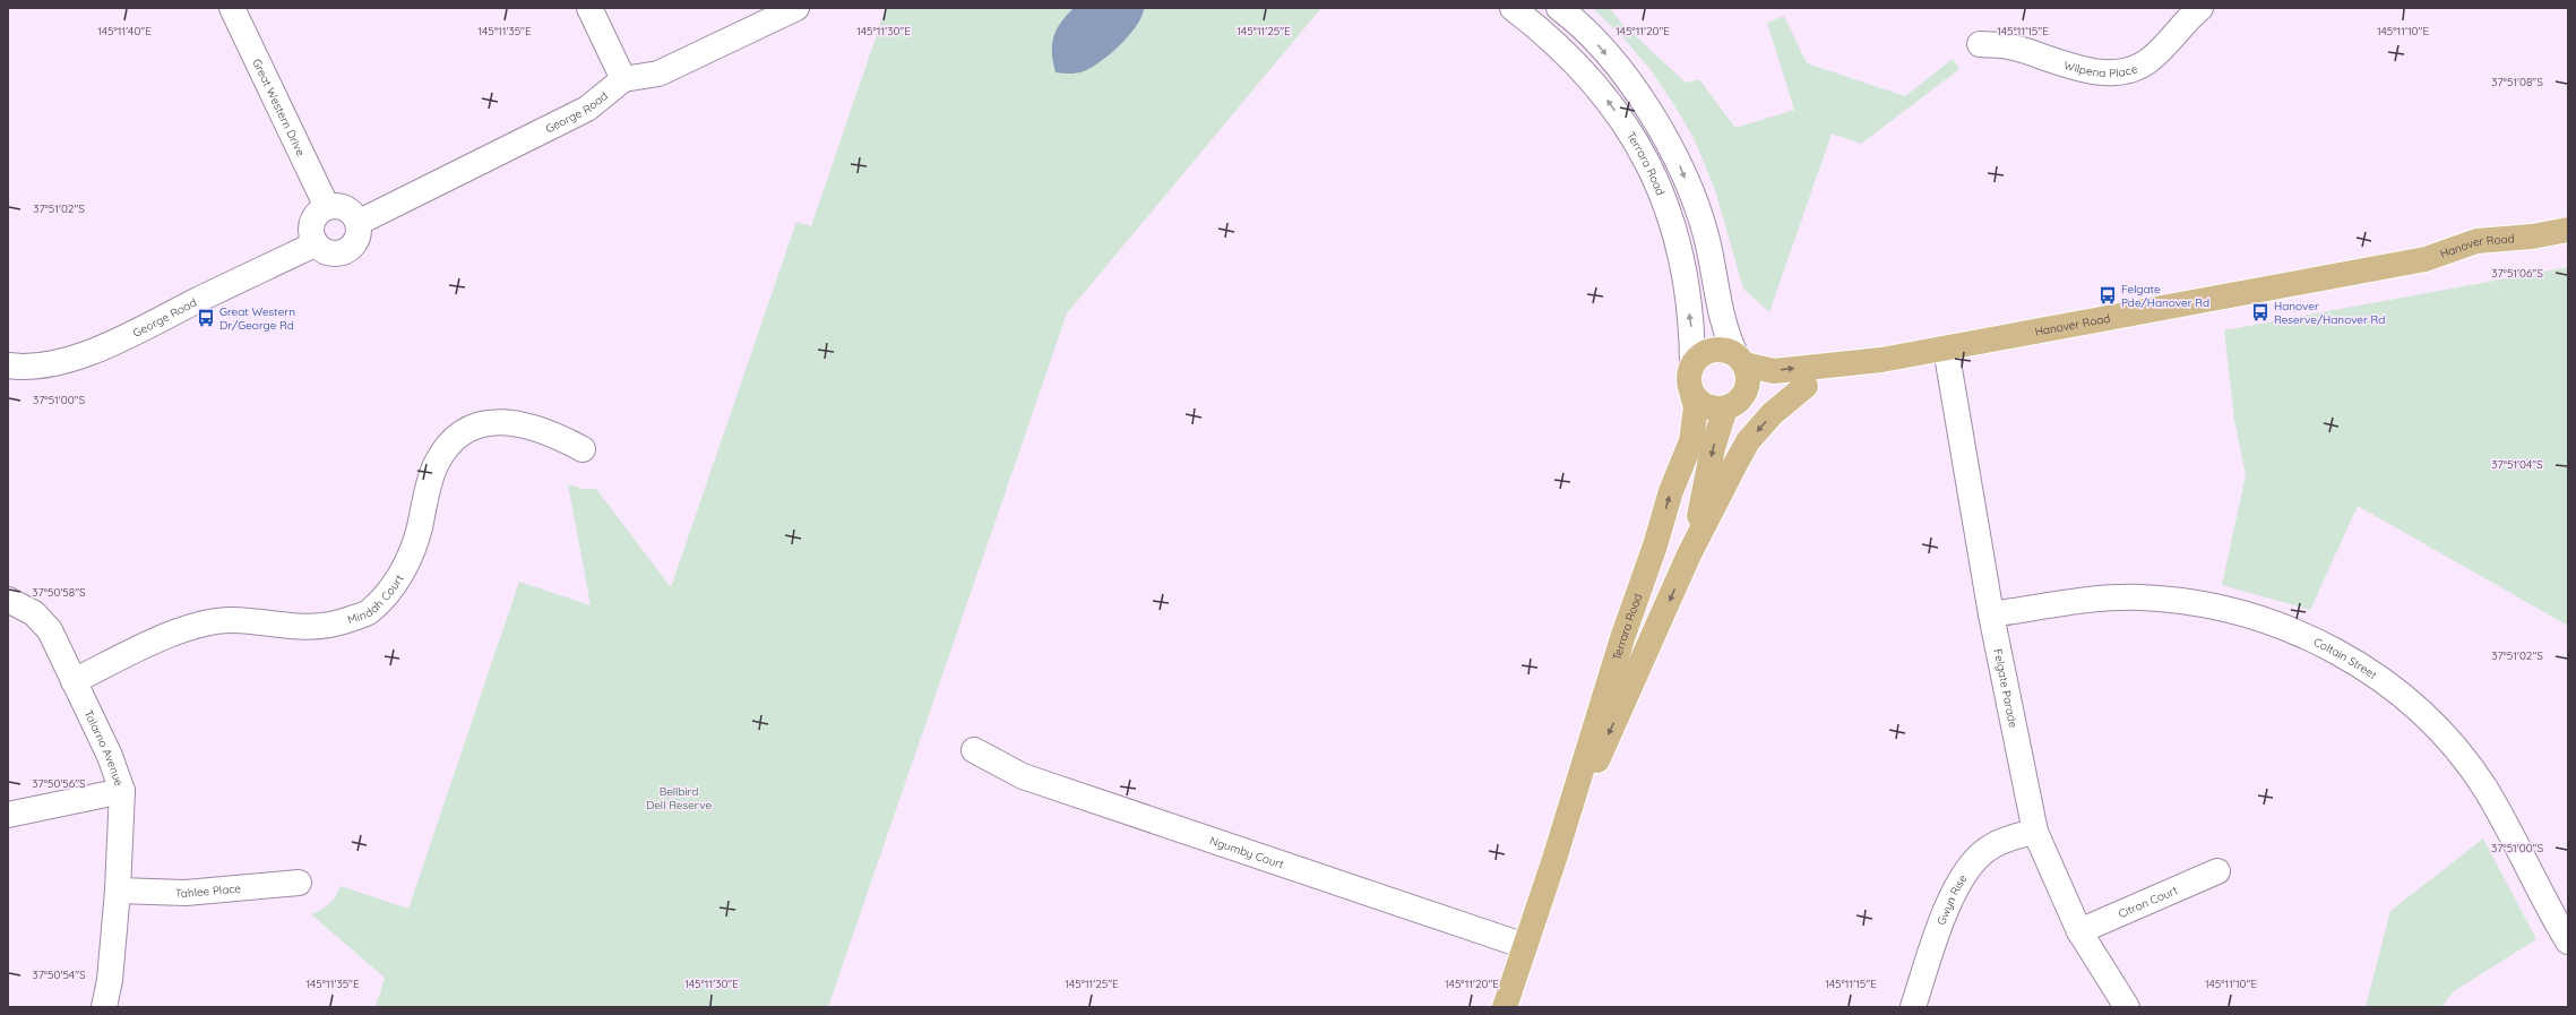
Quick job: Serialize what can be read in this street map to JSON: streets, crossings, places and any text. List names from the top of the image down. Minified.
{"streets":{"main road":["Terrara Road","Hanover Road"],"street":["Wilpena Place","Great Western Drive","George Road","Mindah Court","Coltain Street","Felgate Parade","Talarno Avenue","Ngumby Court","Tahlee Place","Gwyn Rise","Citron Court"]},"crossings":[["Great Western Drive","George Road"],["Terrara Road","Hanover Road"],["Terrara Road","Ngumby Court"],["Hanover Road","Felgate Parade"],["Mindah Court","Talarno Avenue"],["Coltain Street","Felgate Parade"],["Felgate Parade","Gwyn Rise"],["Felgate Parade","Citron Court"],["Talarno Avenue","Tahlee Place"]],"parks":["Bellbird Dell Reserve"],"places":{"bus stop":["Felgate Pde/Hanover Rd","Hanover Reserve/Hanover Rd","Great Western Dr/George Rd"]},"coordinates":["145°11'35\"E","145°11'30\"E","145°11'25\"E","145°11'20\"E","145°11'15\"E","145°11'10\"E","145°11'40\"E","37°51'08\"S","37°51'02\"S","37°51'06\"S","37°51'00\"S","37°51'04\"S","37°50'58\"S","37°50'56\"S","37°50'54\"S"]}
